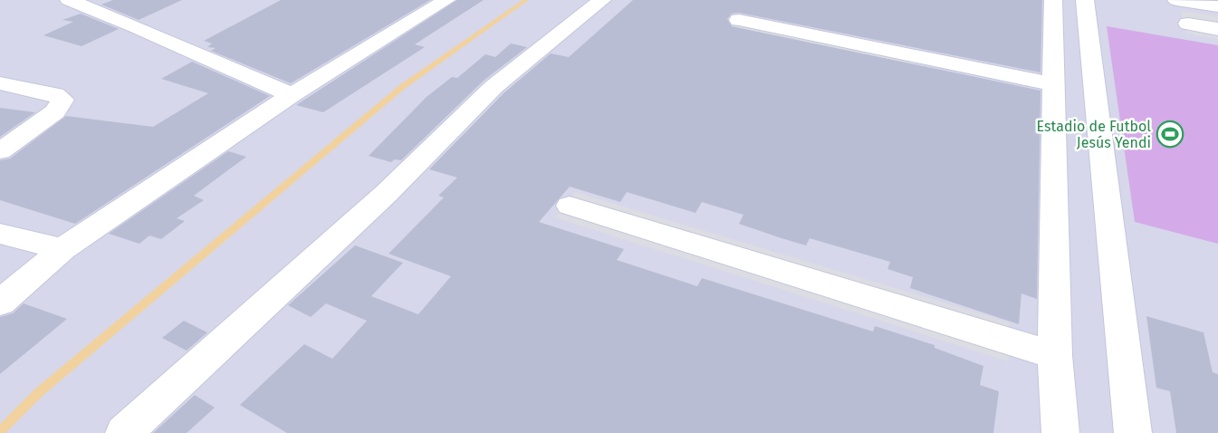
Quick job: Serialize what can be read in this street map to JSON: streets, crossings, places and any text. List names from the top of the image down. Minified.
{"places":{"sports":["Estadio de Futbol Jesús Yendi"]}}
